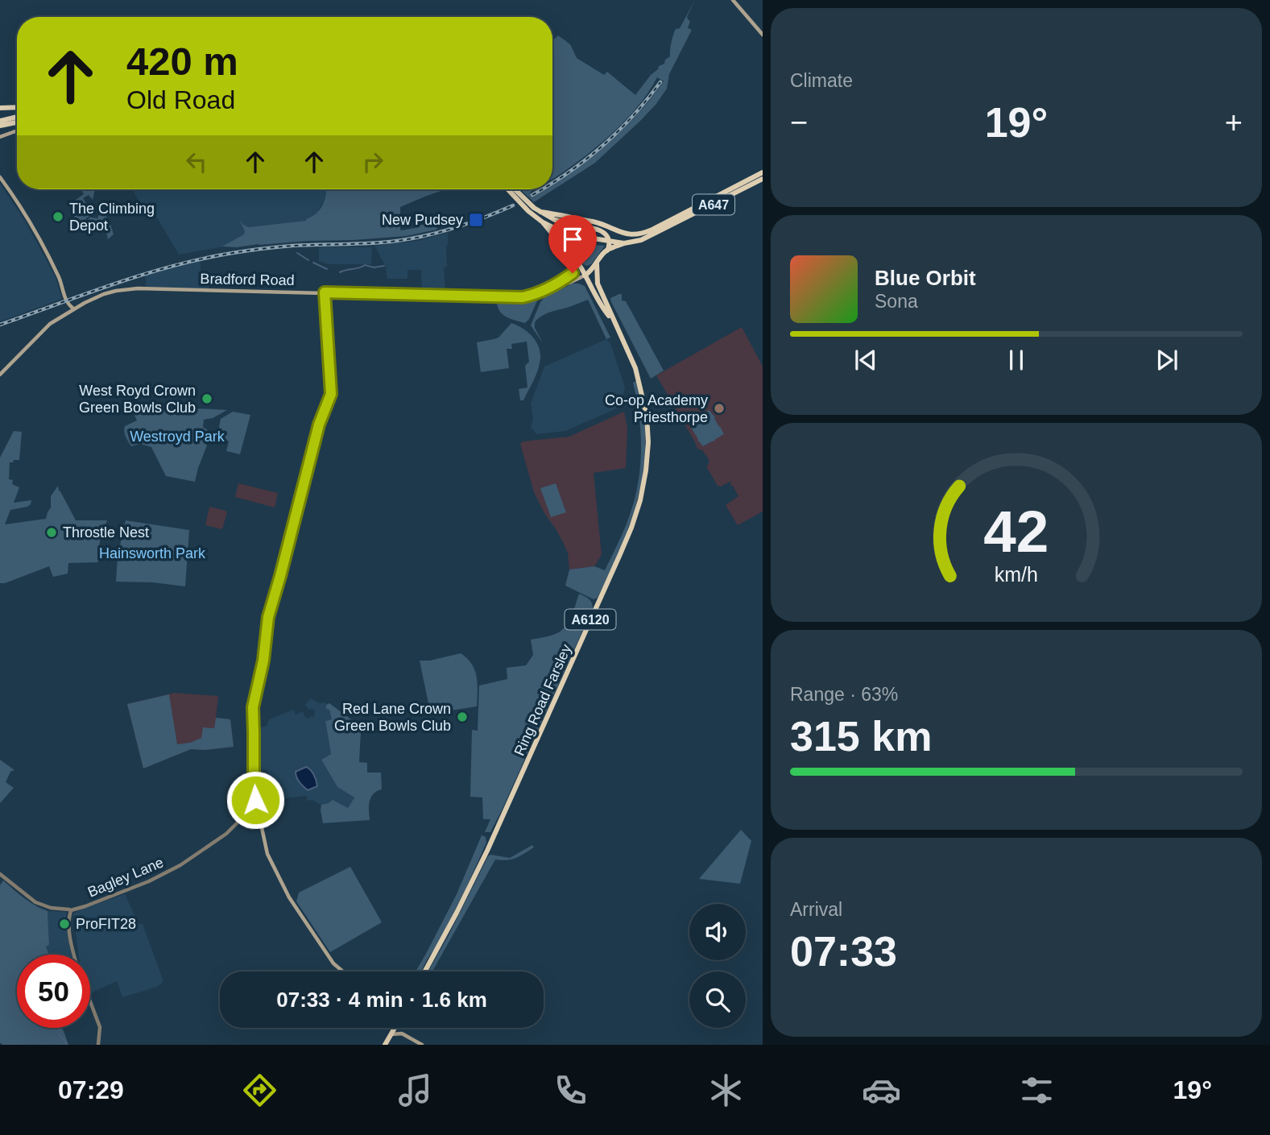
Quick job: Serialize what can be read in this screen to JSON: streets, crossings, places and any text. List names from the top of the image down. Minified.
{"streets":{"highway":["A647","A6120","Ring Road Farsley"],"main road":["Bradford Road"],"street":["Bagley Lane"]},"crossings":[["Bradford Road","A6120"],["A6120","Ring Road Farsley"]],"parks":["Westroyd Park","Hainsworth Park"],"places":{"other":["The Climbing Depot","West Royd Crown Green Bowls Club","Co-op Academy Priesthorpe","Throstle Nest","Red Lane Crown Green Bowls Club","ProFIT28"],"transit":["New Pudsey"]},"page":{"tile":["Climate",["Range · 63%","315 km"],["Arrival","07:33"]],"turn":["420 m","Old Road"],"heat":["−","19°","+"],"song":["Blue Orbit","Sona"],"limit":"50","trip":"07:33 · 4 min · 1.6 km","tabs":["07:29","19°"],"gauge":["42","km/h"]}}
